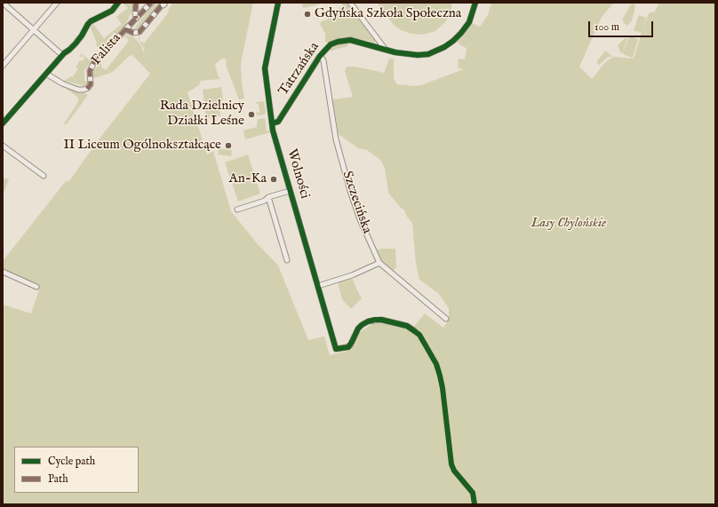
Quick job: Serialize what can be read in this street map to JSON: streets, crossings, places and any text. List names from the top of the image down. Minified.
{"streets":{"street":["Falista","Tatrzańska","Wolności","Szczecińska"]},"crossings":[["Tatrzańska","Wolności"],["Tatrzańska","Szczecińska"]],"parks":["Lasy Chylońskie"],"places":["Gdyńska Szkoła Społeczna","Rada Dzielnicy Działki Leśne","II Liceum Ogólnokształcące","An-Ka"],"legend":["Cycle path","Path"],"scale_bar":"100 m"}
